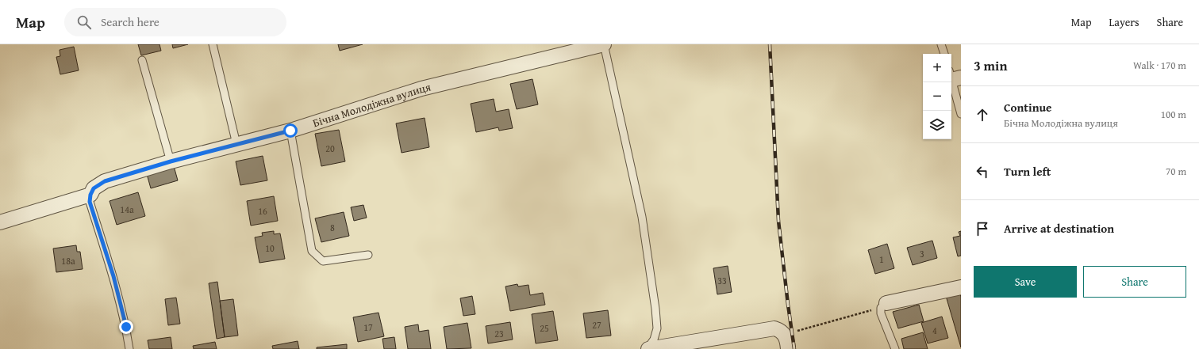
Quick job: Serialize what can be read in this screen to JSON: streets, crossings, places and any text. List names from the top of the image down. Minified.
{"streets":{"street":["Бічна Молодіжна вулиця"]},"house_numbers":["20","14а","16","8","10","3","1","18а","33","27","17","25","4","23"],"page":{"header":"Map","search":"Search here","nav":["Map","Layers","Share"],"heading":["3 min","Walk · 170 m"],"map_buttons":["+","−"],"list":[["Continue","Бічна Молодіжна вулиця","100 m"],["Turn left","70 m"],"Arrive at destination"],"buttons":["Save","Share"]}}
